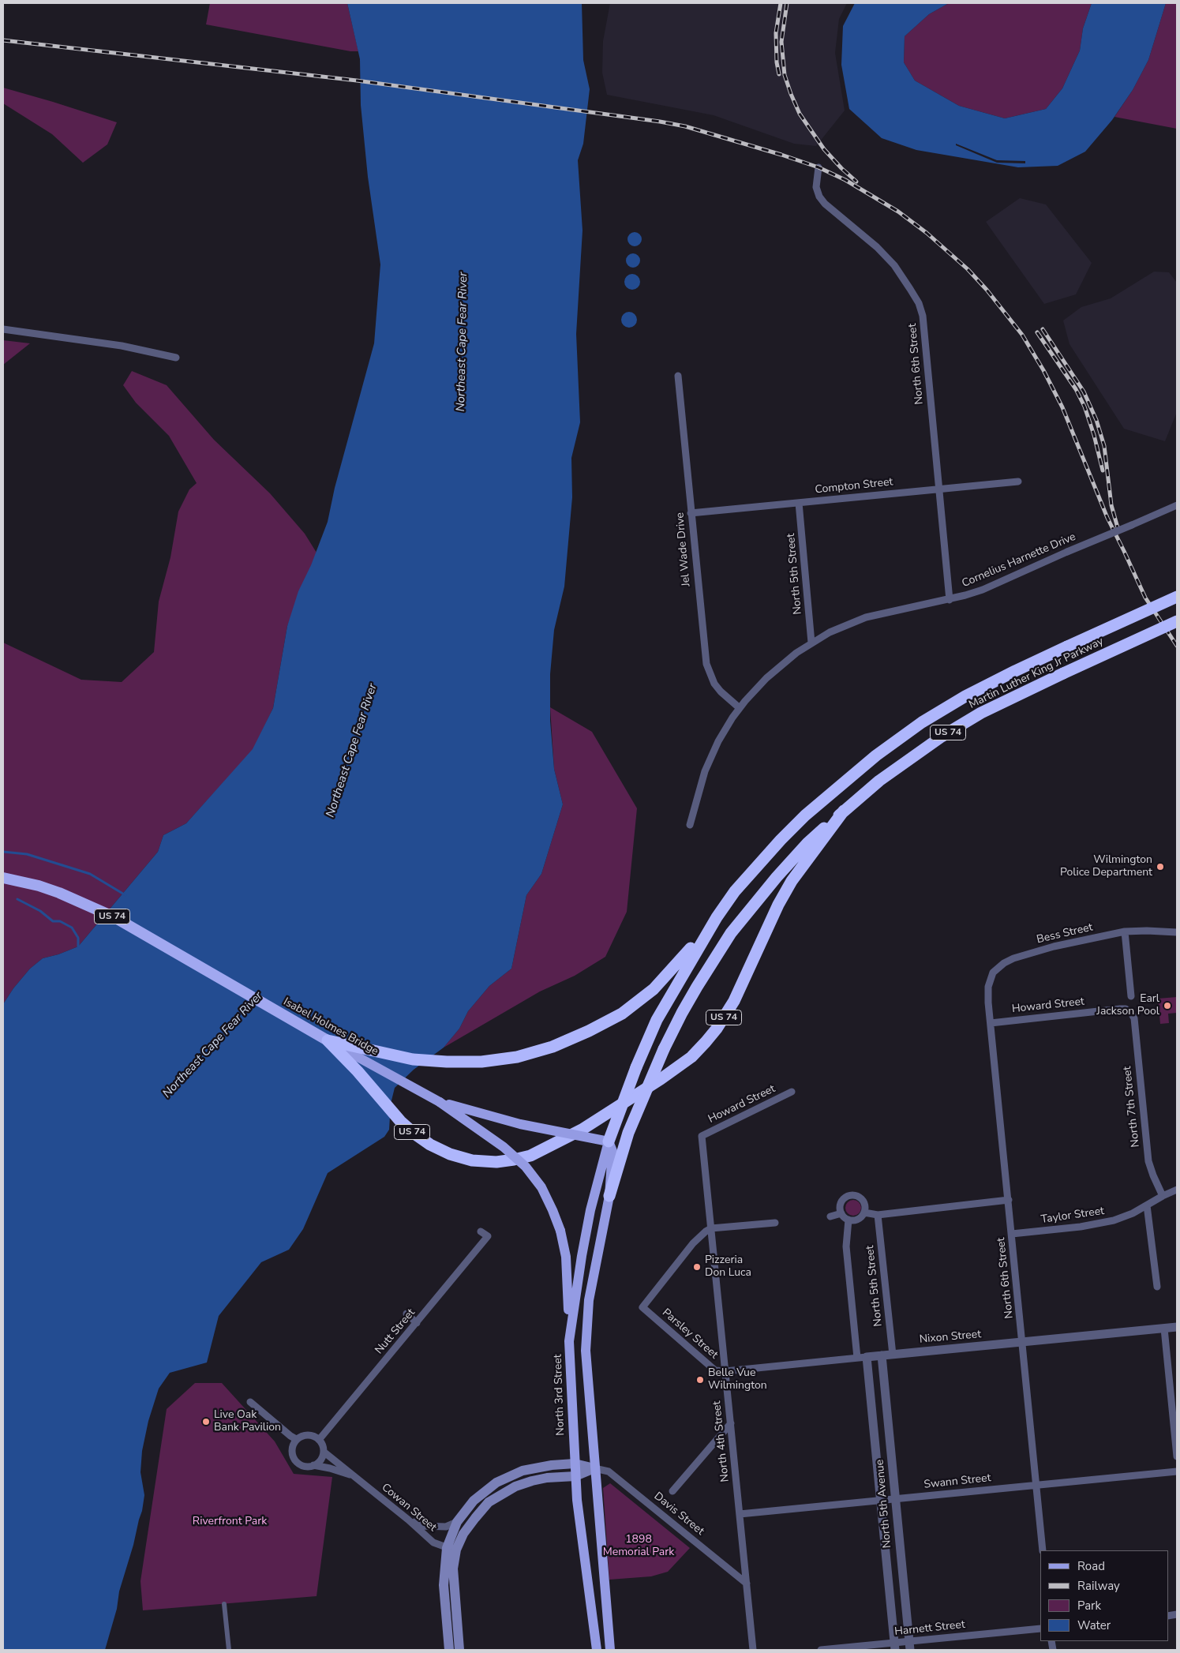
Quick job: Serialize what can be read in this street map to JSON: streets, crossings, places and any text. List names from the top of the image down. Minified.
{"streets":{"highway":["Martin Luther King Jr Parkway","US 74","Isabel Holmes Bridge"],"main road":["North 3rd Street"],"street":["North 6th Street","Compton Street","Jel Wade Drive","Cornelius Harnette Drive","North 5th Street","Bess Street","Howard Street","North 7th Street","Taylor Street","Nutt Street","Parsley Street","Nixon Street","North 4th Street","Swann Street","North 5th Avenue","Cowan Street","Davis Street","Harnett Street"]},"crossings":[["North 6th Street","Compton Street"],["North 6th Street","Cornelius Harnette Drive"],["North 6th Street","Bess Street"],["North 6th Street","Howard Street"],["North 6th Street","Taylor Street"],["North 6th Street","Nixon Street"],["North 6th Street","Swann Street"],["Compton Street","Jel Wade Drive"],["Compton Street","North 5th Street"],["Jel Wade Drive","Cornelius Harnette Drive"],["Cornelius Harnette Drive","North 5th Street"],["North 5th Street","Nixon Street"],["Martin Luther King Jr Parkway","US 74"],["Martin Luther King Jr Parkway","Isabel Holmes Bridge"],["Martin Luther King Jr Parkway","North 3rd Street"],["US 74","Isabel Holmes Bridge"],["Howard Street","North 7th Street"],["Howard Street","North 4th Street"],["Isabel Holmes Bridge","North 3rd Street"],["North 7th Street","Taylor Street"],["Nutt Street","Cowan Street"],["Parsley Street","Nixon Street"],["Parsley Street","North 4th Street"],["Nixon Street","North 4th Street"],["Nixon Street","North 5th Avenue"],["North 4th Street","Swann Street"],["North 4th Street","Davis Street"],["Swann Street","North 5th Avenue"],["North 5th Avenue","Harnett Street"]],"water":["Northeast Cape Fear River"],"parks":["Riverfront Park","1898 Memorial Park"],"places":["Wilmington Police Department","Earl Jackson Pool","Pizzeria Don Luca","Belle Vue Wilmington","Live Oak Bank Pavilion"],"legend":["Road","Railway","Park","Water"]}
